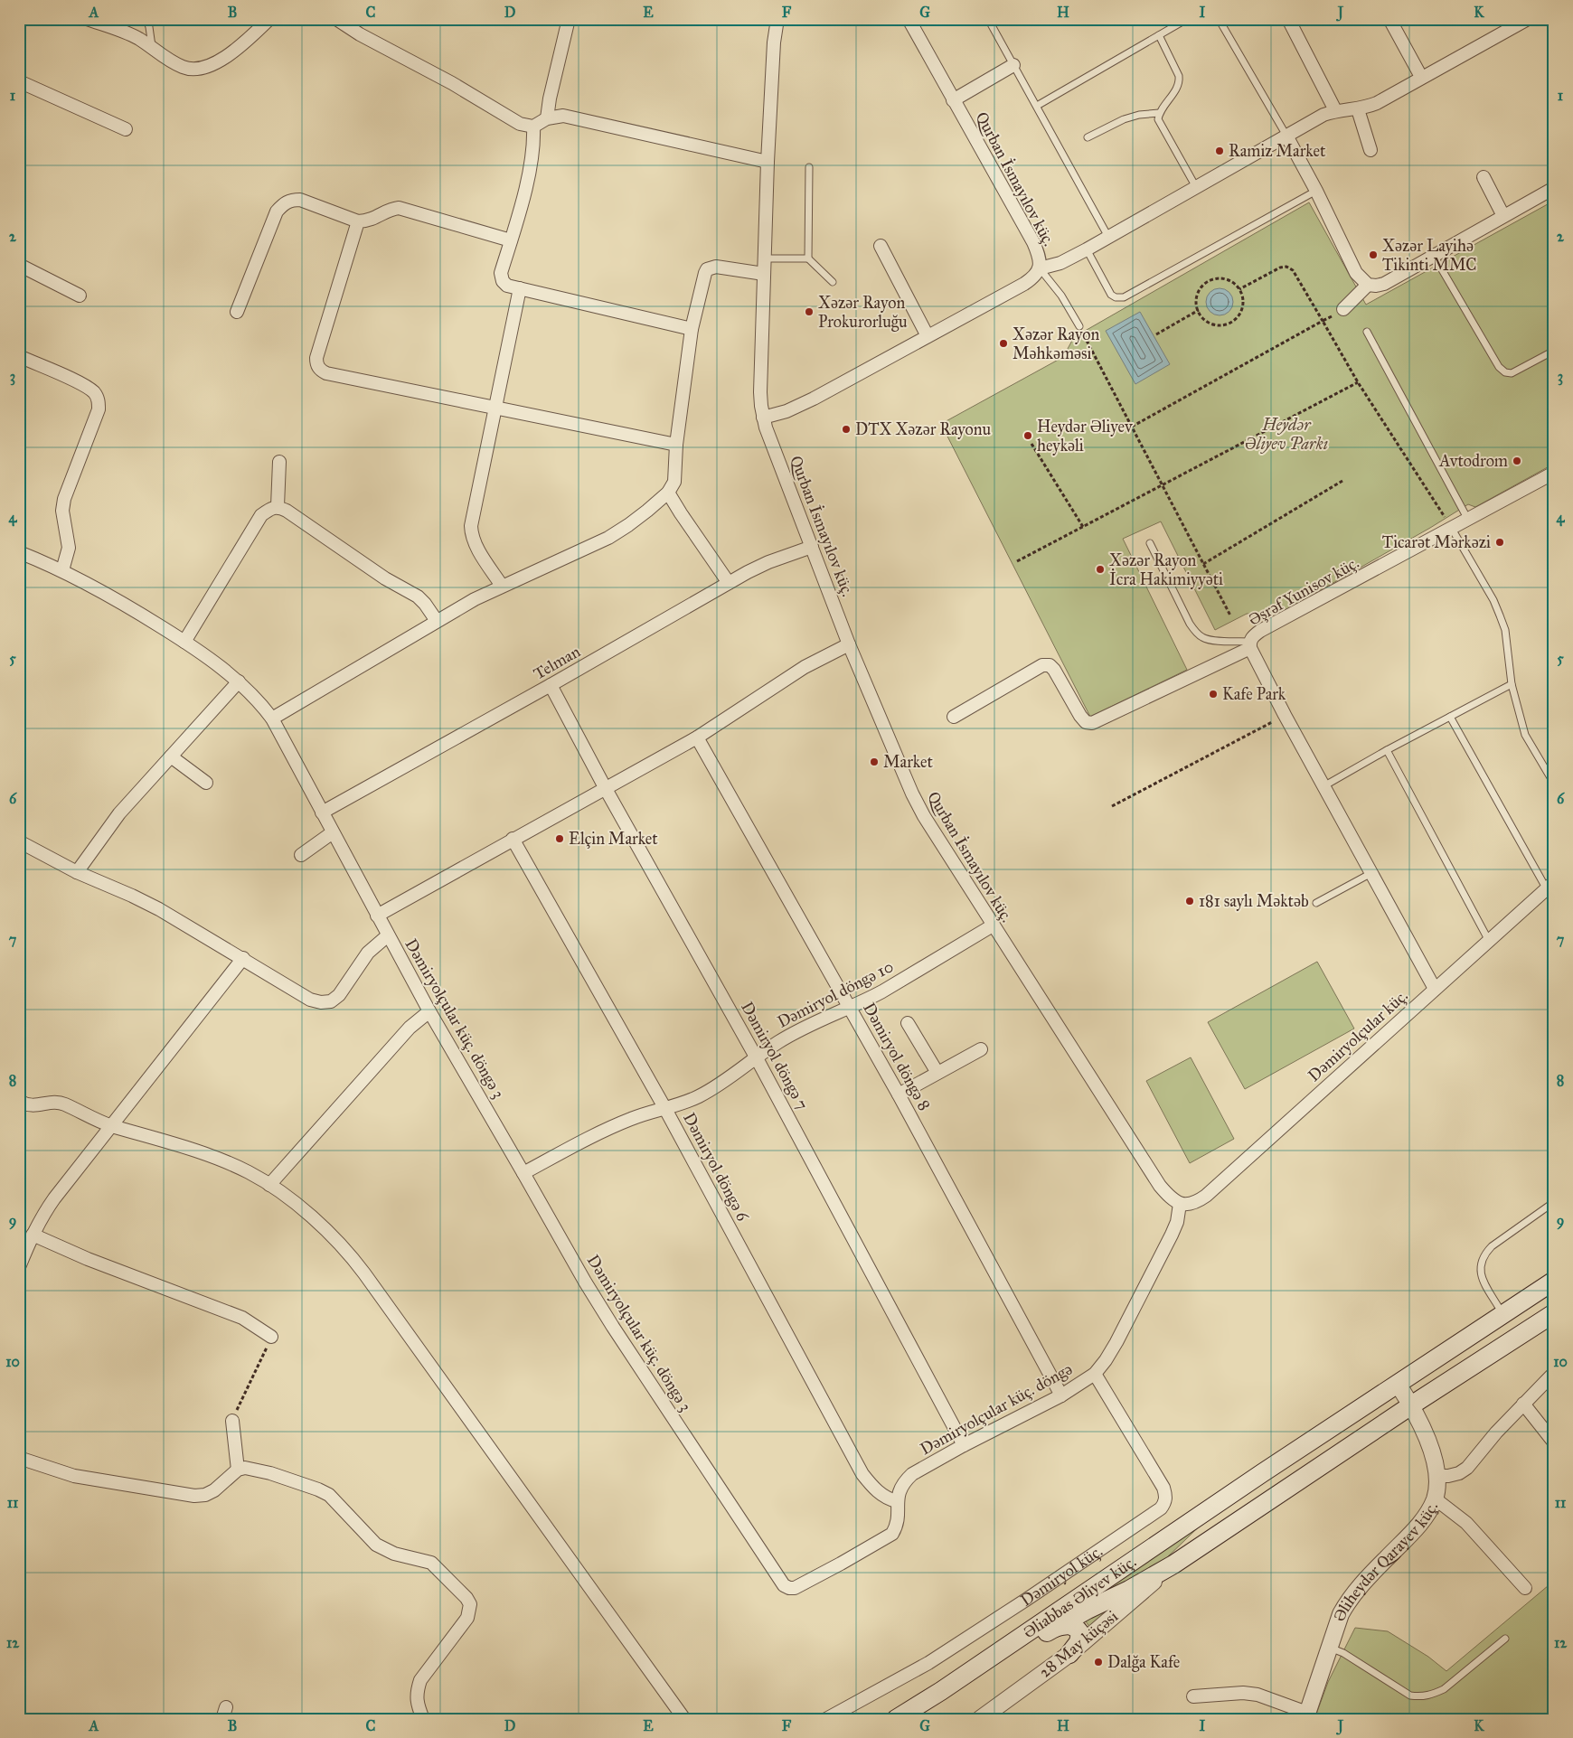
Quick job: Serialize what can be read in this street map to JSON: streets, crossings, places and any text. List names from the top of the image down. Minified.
{"streets":{"main road":["Əliabbas Əliyev küç."],"street":["Qurban İsmayılov küç.","Əşrəf Yunisov küç.","Telman","Dəmiryol döngə 10","Dəmiryolçular küç. döngə 3","Dəmiryolçular küç.","Dəmiryol döngə 7","Dəmiryol döngə 8","Dəmiryol döngə 6","Dəmiryolçular küç. döngə","Əliheydər Qarayev küç.","Dəmiryol küç.","28 May küçəsi"]},"crossings":[["Qurban İsmayılov küç.","Telman"],["Qurban İsmayılov küç.","Dəmiryol döngə 10"],["Qurban İsmayılov küç.","Dəmiryolçular küç."],["Qurban İsmayılov küç.","Dəmiryolçular küç. döngə"],["Əşrəf Yunisov küç.","Dəmiryolçular küç."],["Telman","Dəmiryolçular küç. döngə 3"],["Telman","Dəmiryol döngə 7"],["Dəmiryol döngə 10","Dəmiryolçular küç. döngə 3"],["Dəmiryol döngə 10","Dəmiryol döngə 7"],["Dəmiryol döngə 10","Dəmiryol döngə 8"],["Dəmiryol döngə 10","Dəmiryol döngə 6"],["Dəmiryolçular küç. döngə 3","Dəmiryolçular küç. döngə"],["Dəmiryolçular küç.","Dəmiryolçular küç. döngə"],["Dəmiryol döngə 7","Dəmiryolçular küç. döngə"],["Dəmiryol döngə 8","Dəmiryolçular küç. döngə"],["Dəmiryol döngə 6","Dəmiryolçular küç. döngə"],["Dəmiryolçular küç. döngə","Dəmiryol küç."]],"parks":["Heydər Əliyev Parkı"],"places":["Ramiz Market","Xəzər Layihə Tikinti MMC","Xəzər Rayon Prokurorluğu","Xəzər Rayon Məhkəməsi","DTX Xəzər Rayonu","Heydər Əliyev heykəli","Avtodrom","Ticarət Mərkəzi","Xəzər Rayon İcra Hakimiyyəti","Kafe Park","Market","Elçin Market","181 saylı Məktəb","Dalğa Kafe"],"grid":{"columns":["A","B","C","D","E","F","G","H","I","J","K"],"rows":["1","2","3","4","5","6","7","8","9","10","11","12"]}}
